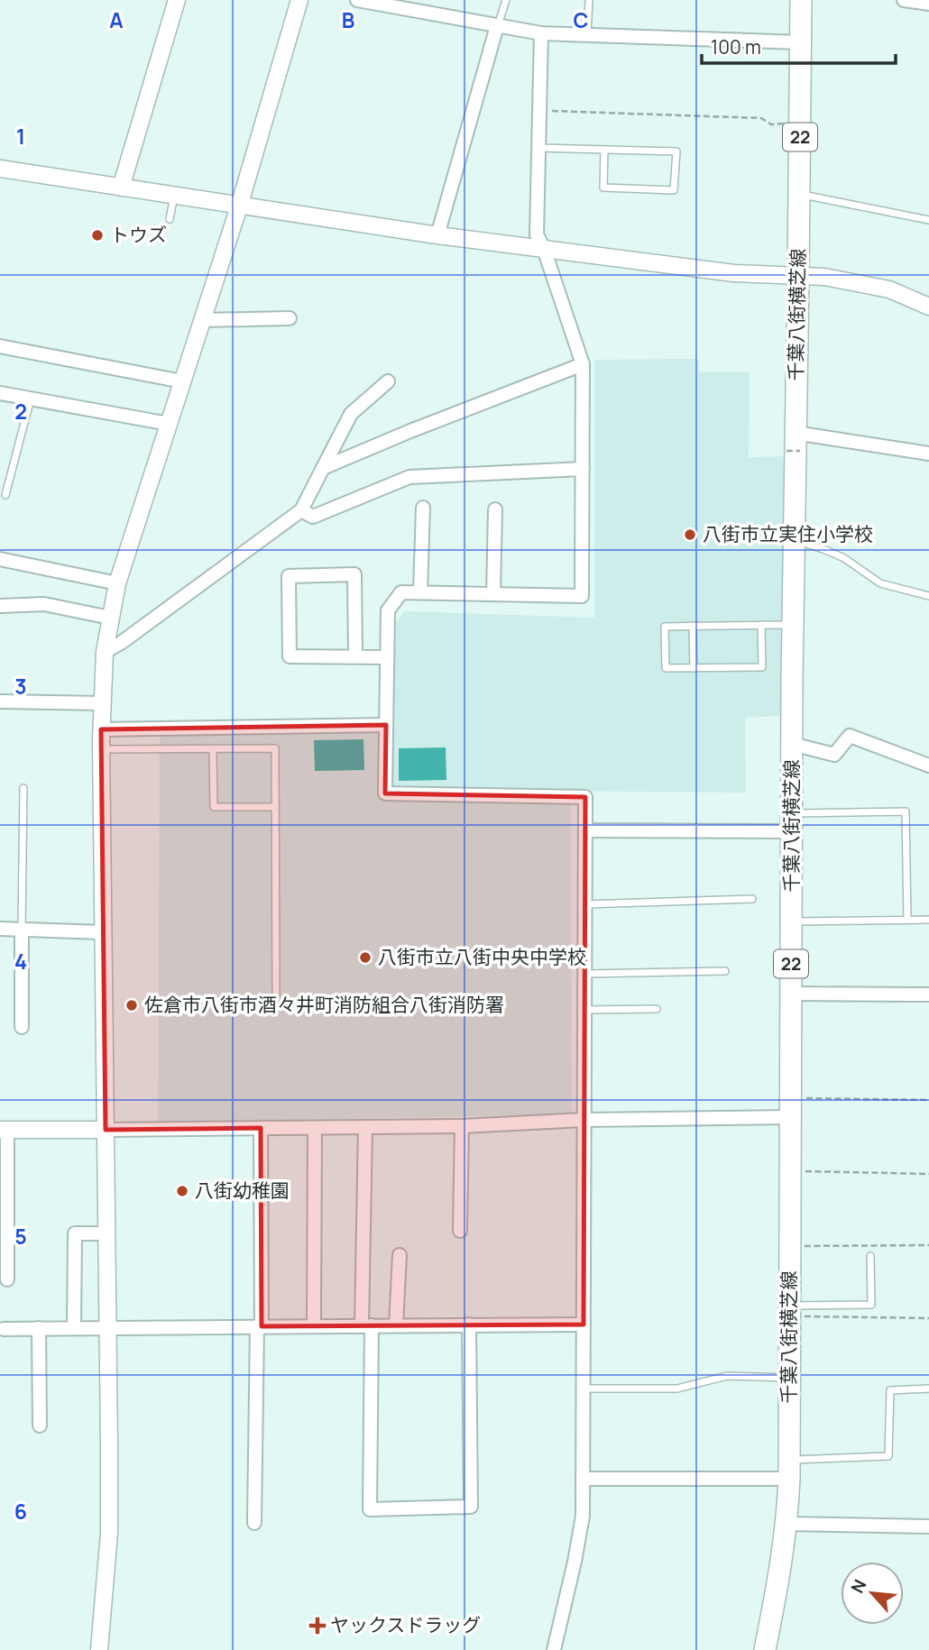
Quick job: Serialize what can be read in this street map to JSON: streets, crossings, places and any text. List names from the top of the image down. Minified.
{"streets":{"main road":["22","千葉八街横芝線"]},"places":{"other":["トウズ","八街市立実住小学校","八街市立八街中央中学校","佐倉市八街市酒々井町消防組合八街消防署","八街幼稚園"],"health":["ヤックスドラッグ"]},"scale_bar":"100 m","north":"top left","grid":{"columns":["A","B","C"],"rows":["1","2","3","4","5","6"]}}
